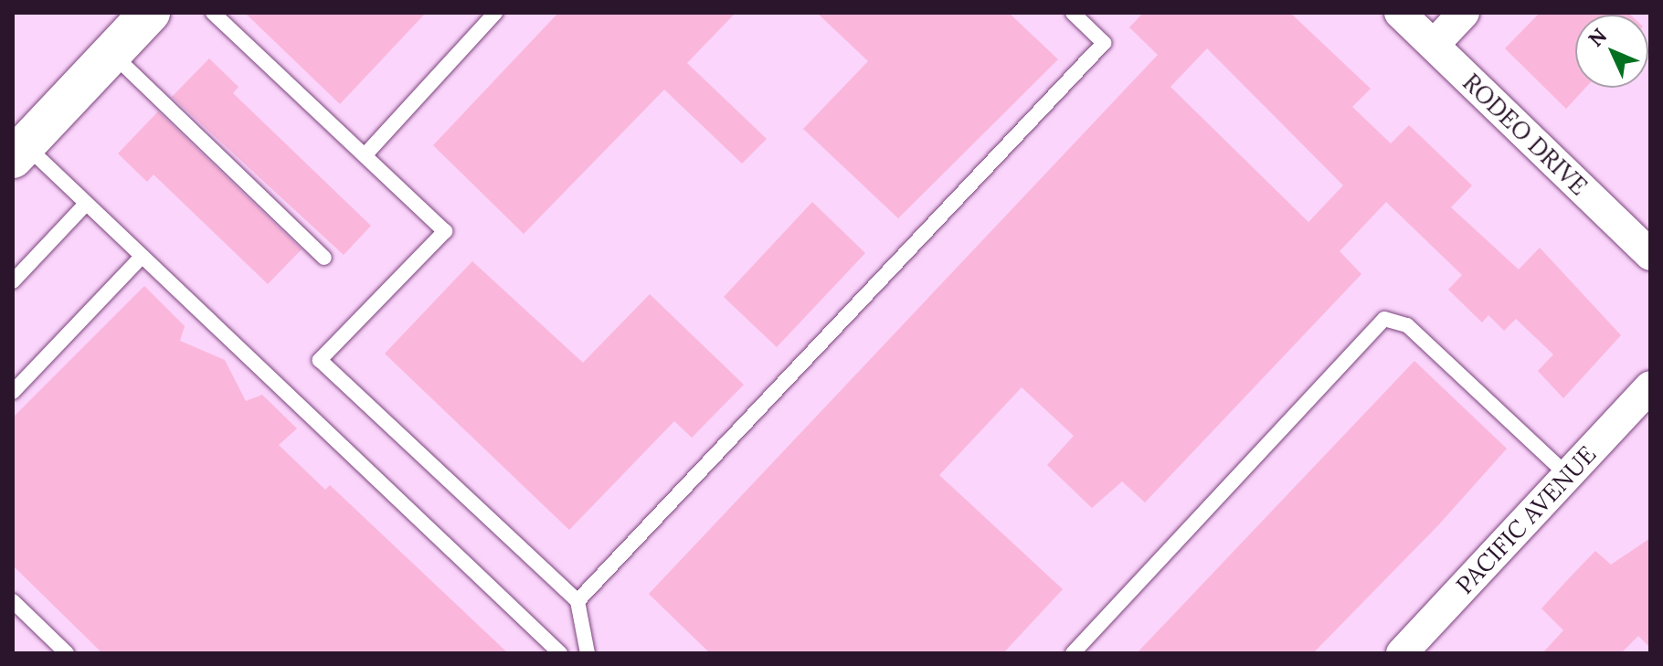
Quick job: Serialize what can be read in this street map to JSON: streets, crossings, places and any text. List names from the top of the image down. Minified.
{"streets":{"street":["RODEO DRIVE","PACIFIC AVENUE"]},"north":"top left"}
